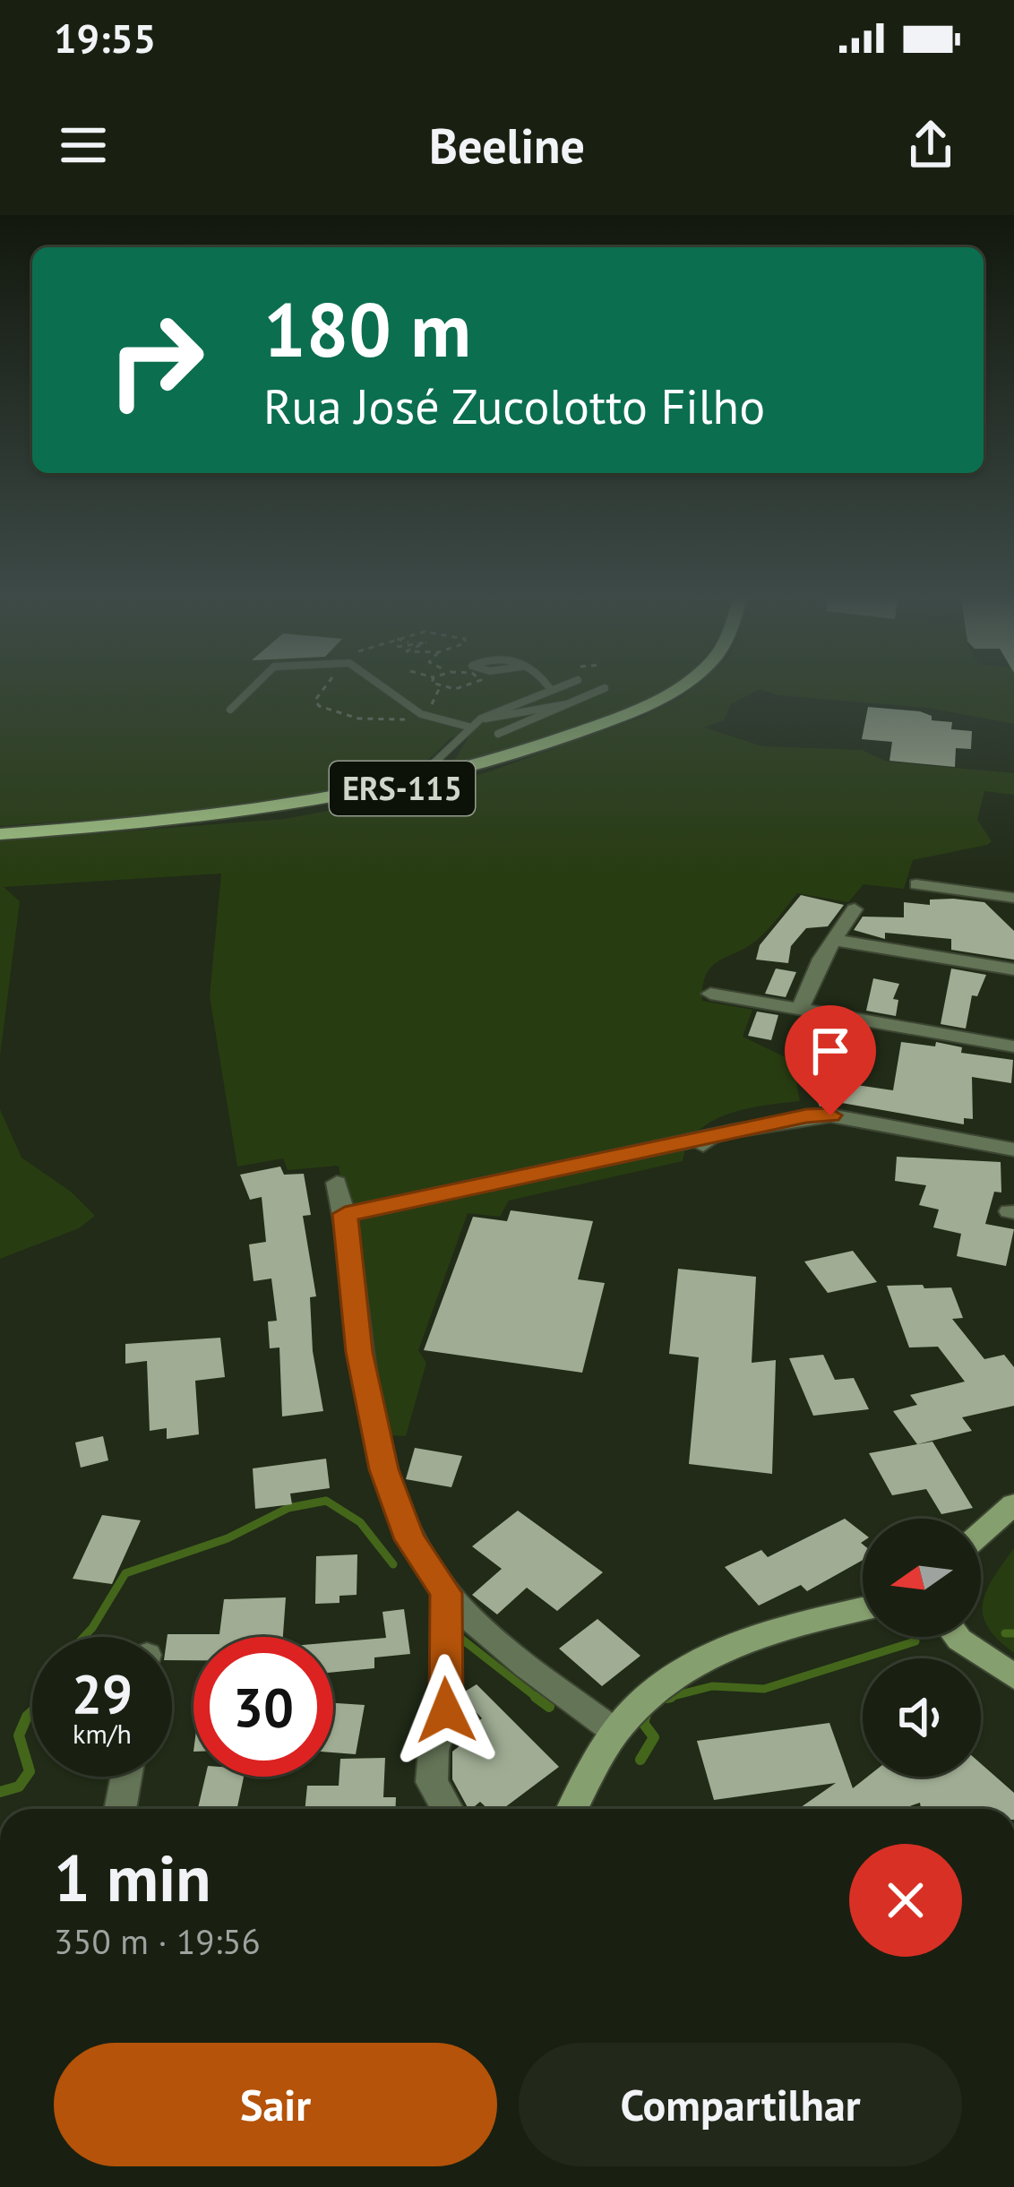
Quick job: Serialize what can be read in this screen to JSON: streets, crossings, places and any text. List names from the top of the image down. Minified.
{"streets":{"main road":["ERS-115"]},"north":"left","page":{"status":"19:55","header":"Beeline","turn":["180 m","Rua José Zucolotto Filho"],"speed":"29 km/h","limit":"30","heading":["1 min","350 m · 19:56"],"buttons":["Sair","Compartilhar"]}}
